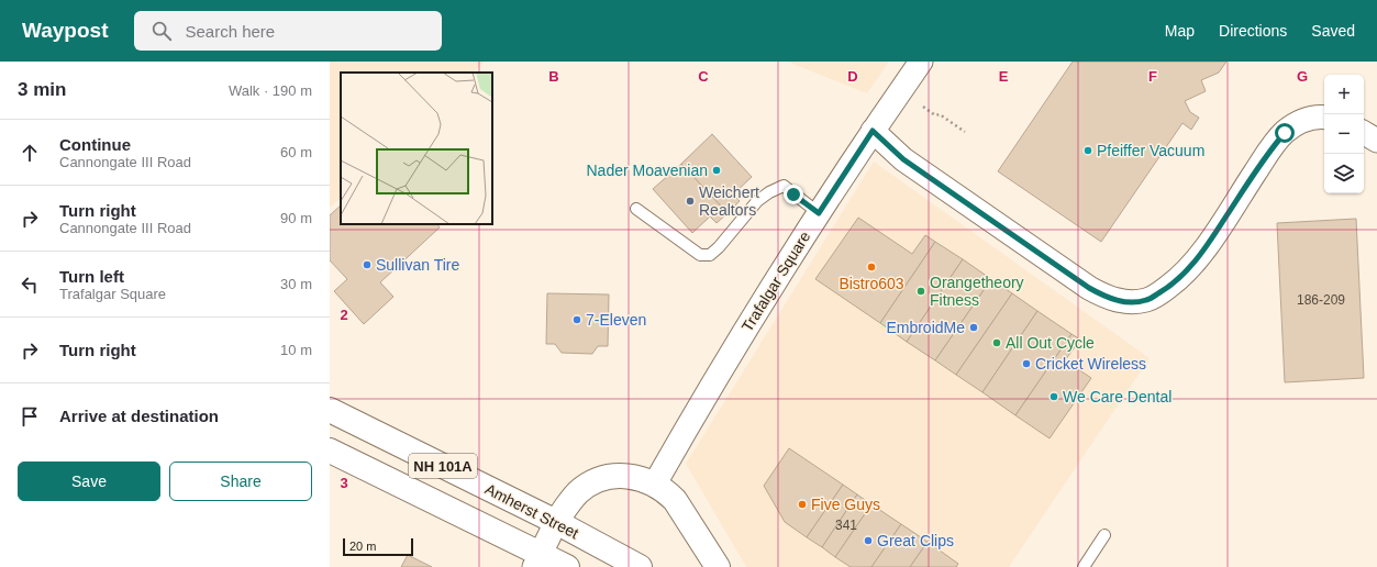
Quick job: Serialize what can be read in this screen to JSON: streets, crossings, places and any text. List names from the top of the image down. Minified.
{"streets":{"highway":["NH 101A","Amherst Street"],"street":["Trafalgar Square"]},"places":["Pfeiffer Vacuum","Nader Moavenian","Weichert Realtors","Sullivan Tire","Bistro603","Orangetheory Fitness","7-Eleven","EmbroidMe","All Out Cycle","Cricket Wireless","We Care Dental","Five Guys","Great Clips"],"house_numbers":["186-209","341"],"scale_bar":"20 m","page":{"header":"Waypost","search":"Search here","nav":["Map","Directions","Saved"],"heading":["3 min","Walk · 190 m"],"map_buttons":["+","−"],"list":[["Continue","Cannongate III Road","60 m"],["Turn right","Cannongate III Road","90 m"],["Turn left","Trafalgar Square","30 m"],["Turn right","10 m"],"Arrive at destination"],"buttons":["Save","Share"],"scale":"20 m"},"grid":{"columns":["B","C","D","E","F","G"],"rows":["2","3"]}}
